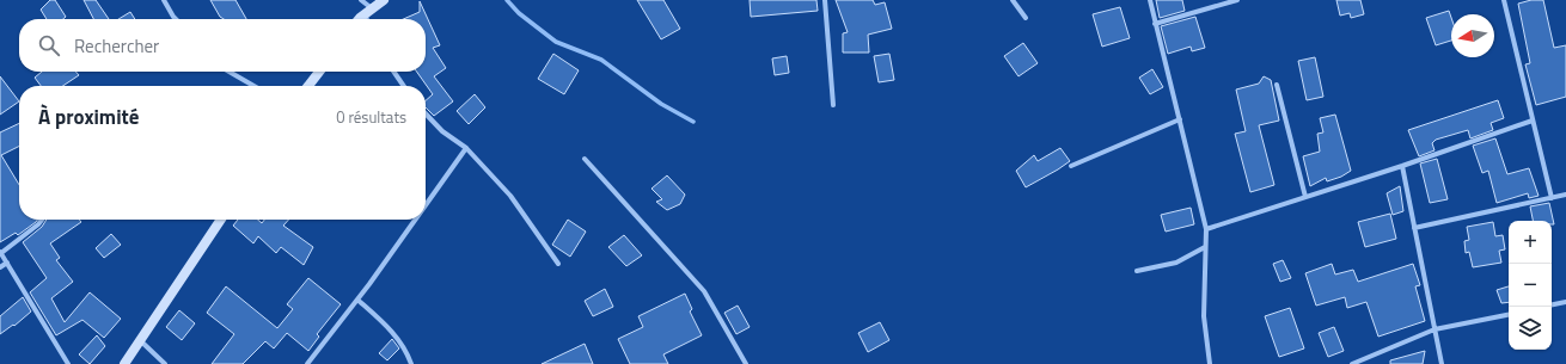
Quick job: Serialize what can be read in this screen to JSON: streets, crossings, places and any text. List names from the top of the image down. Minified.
{"north":"left","page":{"search":"Rechercher","heading":["À proximité","0 résultats"],"map_buttons":["+","−"]}}
